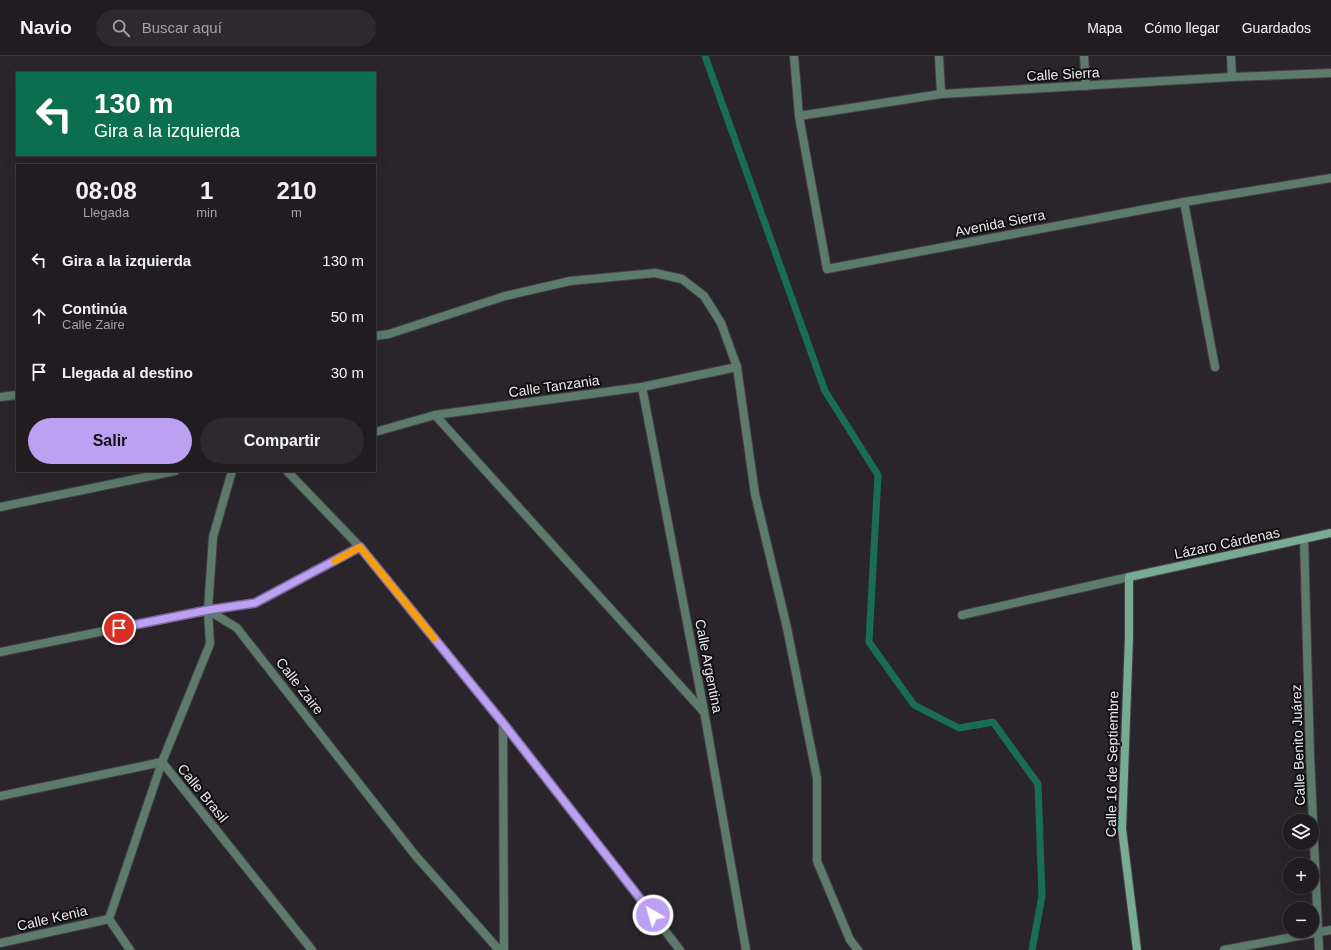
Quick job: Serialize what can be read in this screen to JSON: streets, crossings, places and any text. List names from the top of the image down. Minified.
{"streets":{"street":["Calle Sierra","Avenida Sierra","Calle Tanzania","Lázaro Cárdenas","Calle Argentina","Calle Zaire","Calle Benito Juárez","Calle 16 de Septiembre","Calle Brasil","Calle Kenia"]},"crossings":[["Calle Sierra","Avenida Sierra"],["Calle Tanzania","Calle Argentina"],["Lázaro Cárdenas","Calle Benito Juárez"],["Lázaro Cárdenas","Calle 16 de Septiembre"]],"page":{"header":"Navio","search":"Buscar aquí","nav":["Mapa","Cómo llegar","Guardados"],"turn":["130 m","Gira a la izquierda"],"eta":["08:08","Llegada","1","min","210","m"],"list":[{"name":"Gira a la izquierda","value":"130 m"},{"name":"Continúa","note":"Calle Zaire","value":"50 m"},{"name":"Llegada al destino","value":"30 m"}],"buttons":["Salir","Compartir"],"map_buttons":["+","−"]}}
